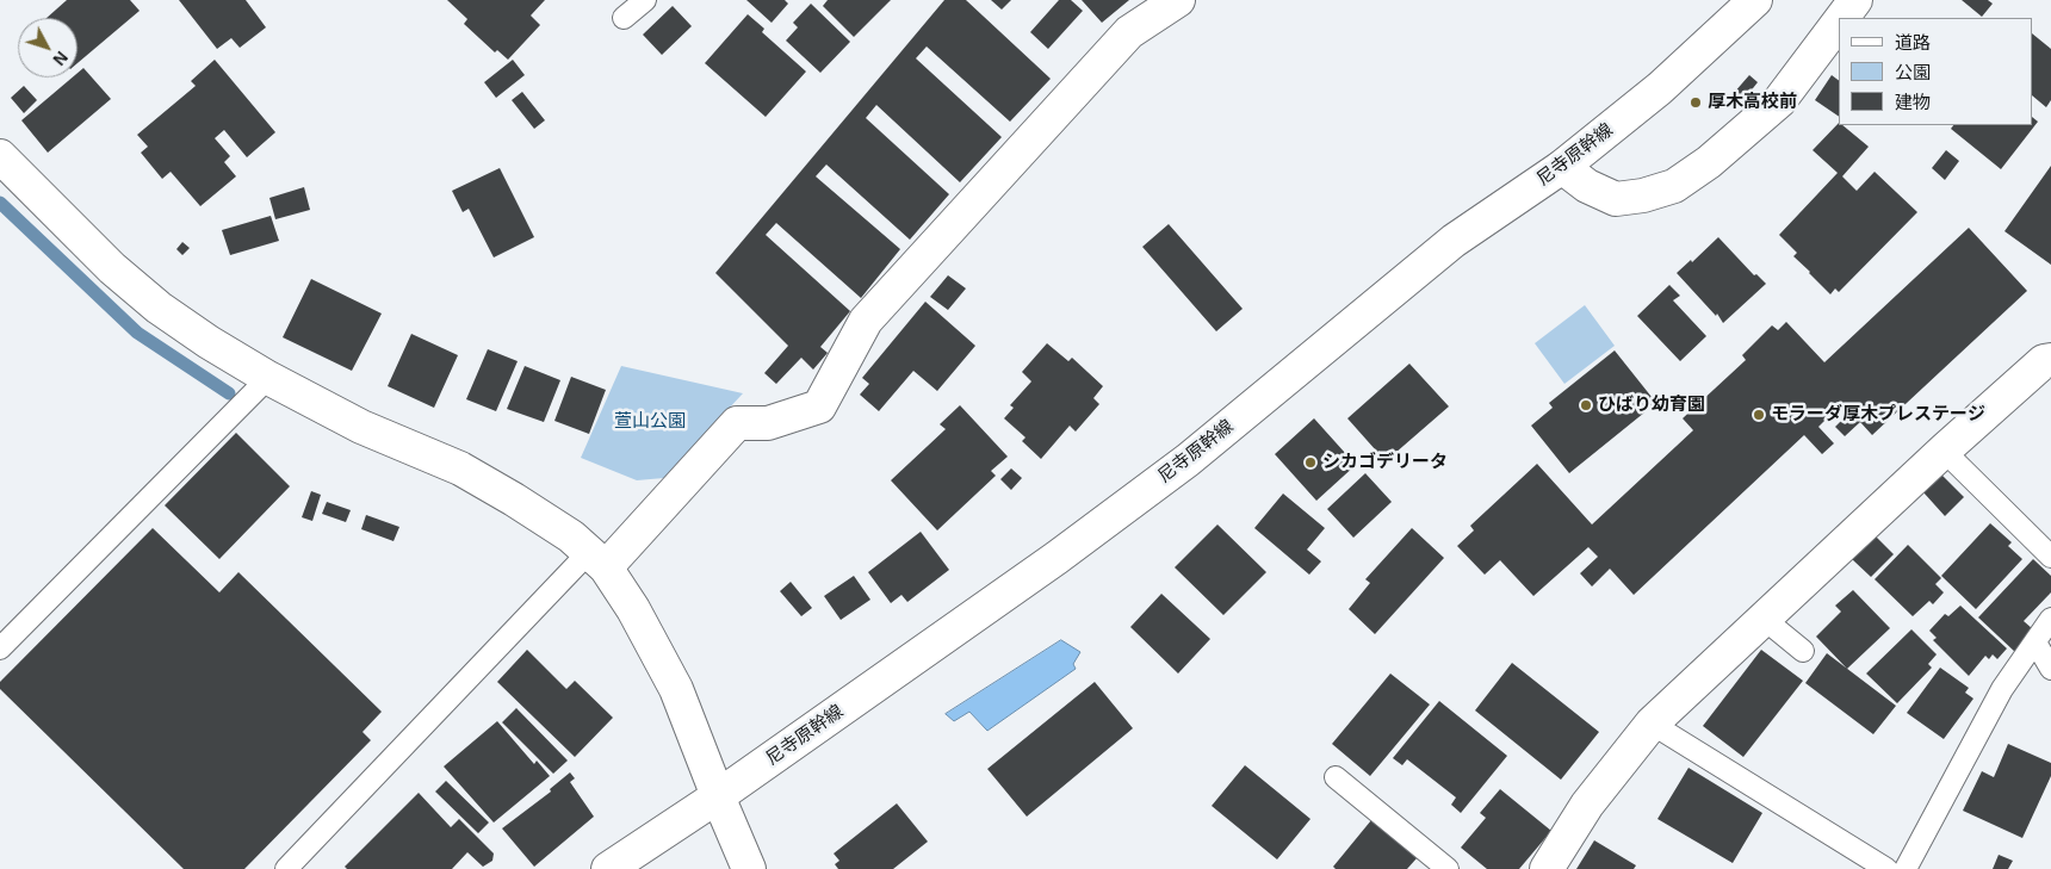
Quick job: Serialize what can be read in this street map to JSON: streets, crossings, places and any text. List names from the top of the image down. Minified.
{"streets":{"street":["尼寺原幹線"]},"parks":["萱山公園"],"places":["厚木高校前","ひばり幼育園","モラーダ厚木プレステージ","シカゴデリータ"],"legend":["道路","公園","建物"],"north":"bottom right"}
